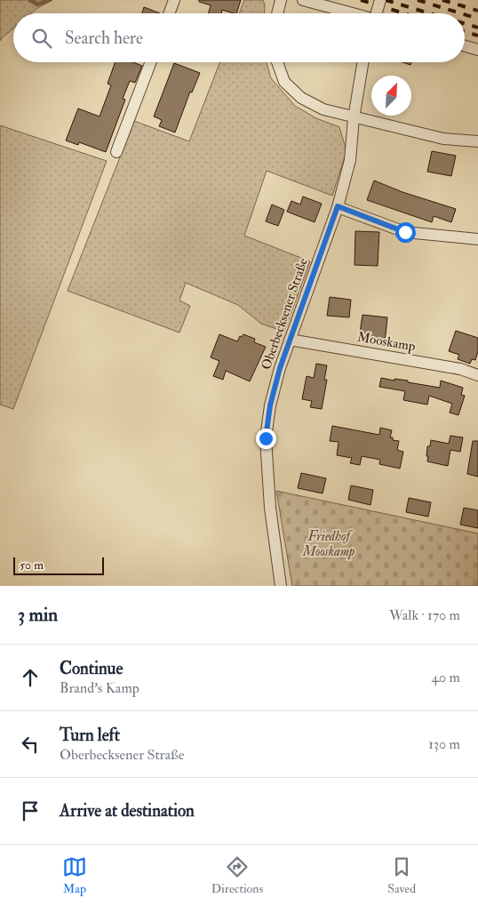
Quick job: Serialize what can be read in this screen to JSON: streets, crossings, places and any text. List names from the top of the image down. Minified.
{"streets":{"street":["Oberbecksener Straße","Mooskamp"]},"crossings":[["Oberbecksener Straße","Mooskamp"]],"parks":["Friedhof Mooskamp"],"scale_bar":"50 m","north":"top right","page":{"search":"Search here","scale":"50 m","heading":["3 min","Walk · 170 m"],"list":[["Continue","Brand's Kamp","40 m"],["Turn left","Oberbecksener Straße","130 m"],"Arrive at destination"],"nav":["Map","Directions","Saved"]}}
